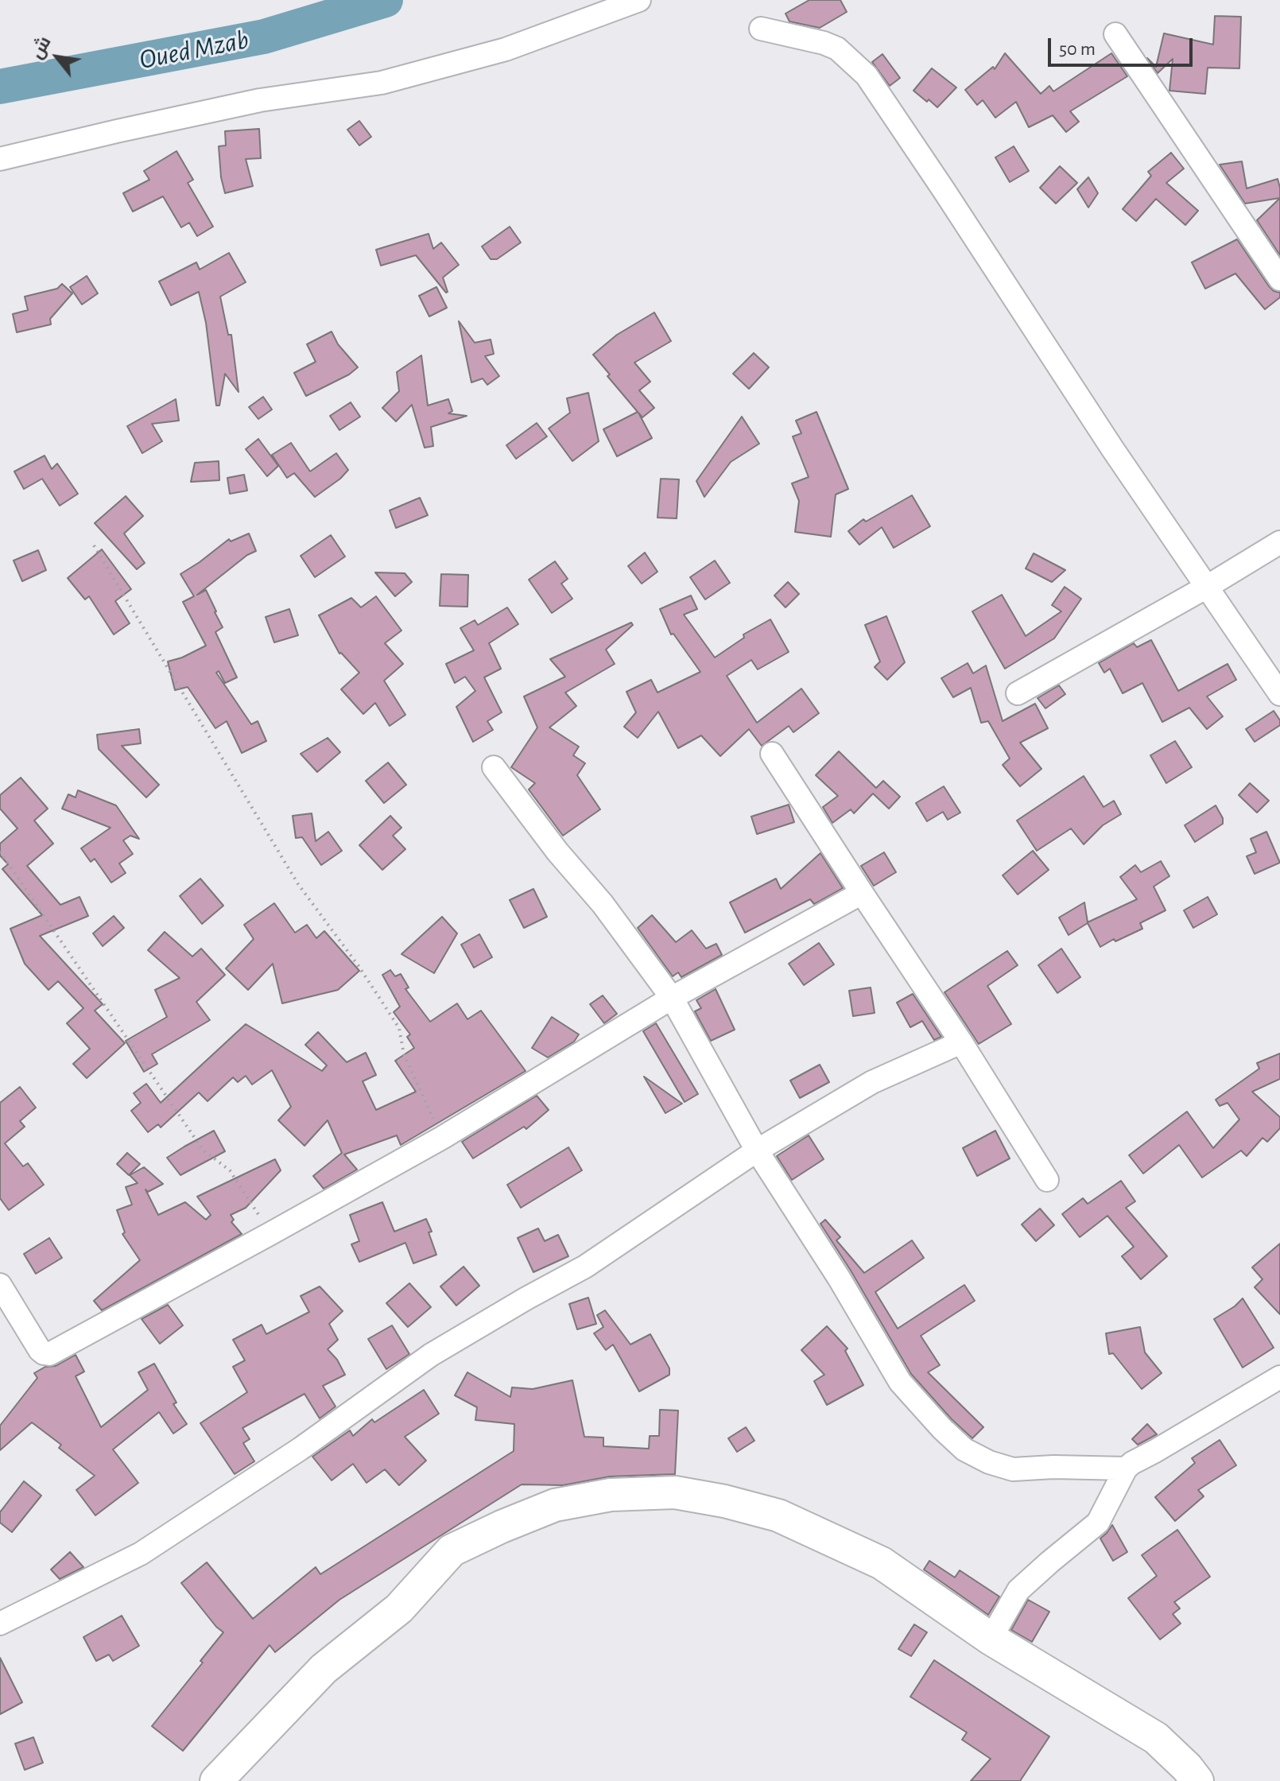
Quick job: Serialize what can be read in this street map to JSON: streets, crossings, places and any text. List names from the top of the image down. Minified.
{"water":["Oued Mzab"],"scale_bar":"50 m","north":"top left"}
